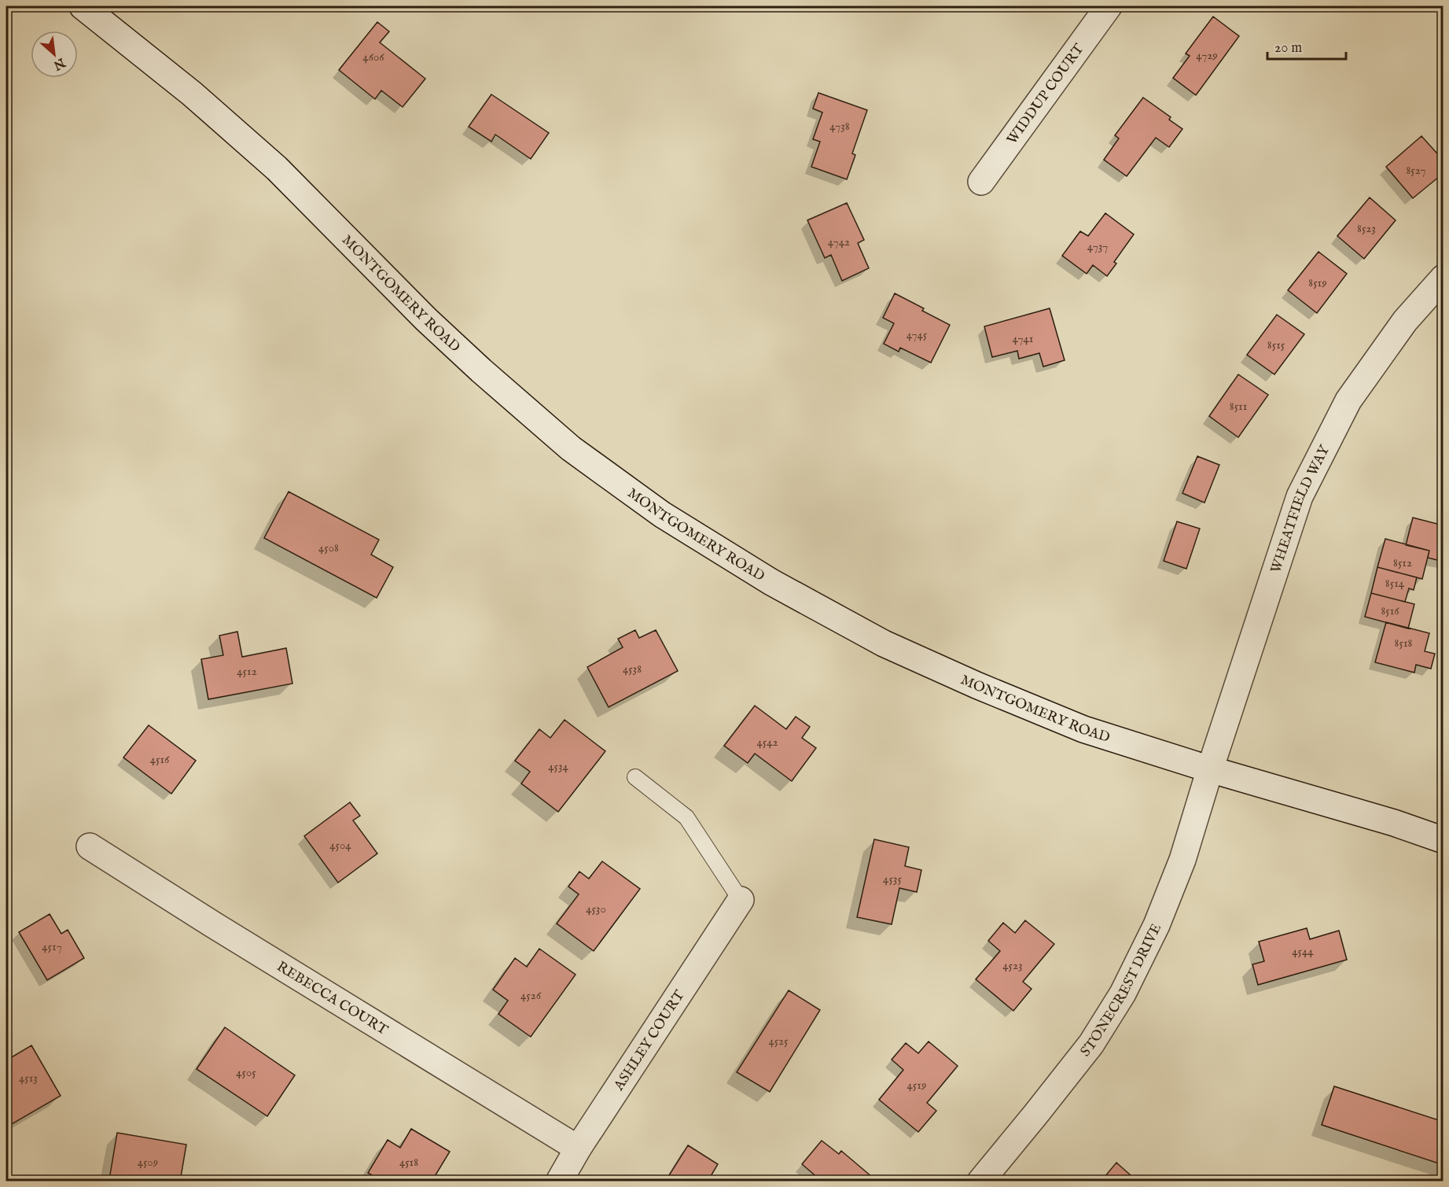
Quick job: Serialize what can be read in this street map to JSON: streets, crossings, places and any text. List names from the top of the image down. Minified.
{"streets":{"street":["WIDDUP COURT","MONTGOMERY ROAD","WHEATFIELD WAY","STONECREST DRIVE","REBECCA COURT","ASHLEY COURT"]},"crossings":[["MONTGOMERY ROAD","WHEATFIELD WAY"],["MONTGOMERY ROAD","STONECREST DRIVE"],["WHEATFIELD WAY","STONECREST DRIVE"],["REBECCA COURT","ASHLEY COURT"]],"house_numbers":["4729","4606","4738","8527","8523","4742","4737","8519","4745","4741","8515","8511","4508","8512","8514","8516","8518","4538","4512","4542","4516","4534","4504","4535","4530","4517","4544","4523","4526","4525","4505","4513","4519","4509","4518"],"scale_bar":"20 m","north":"bottom right"}
